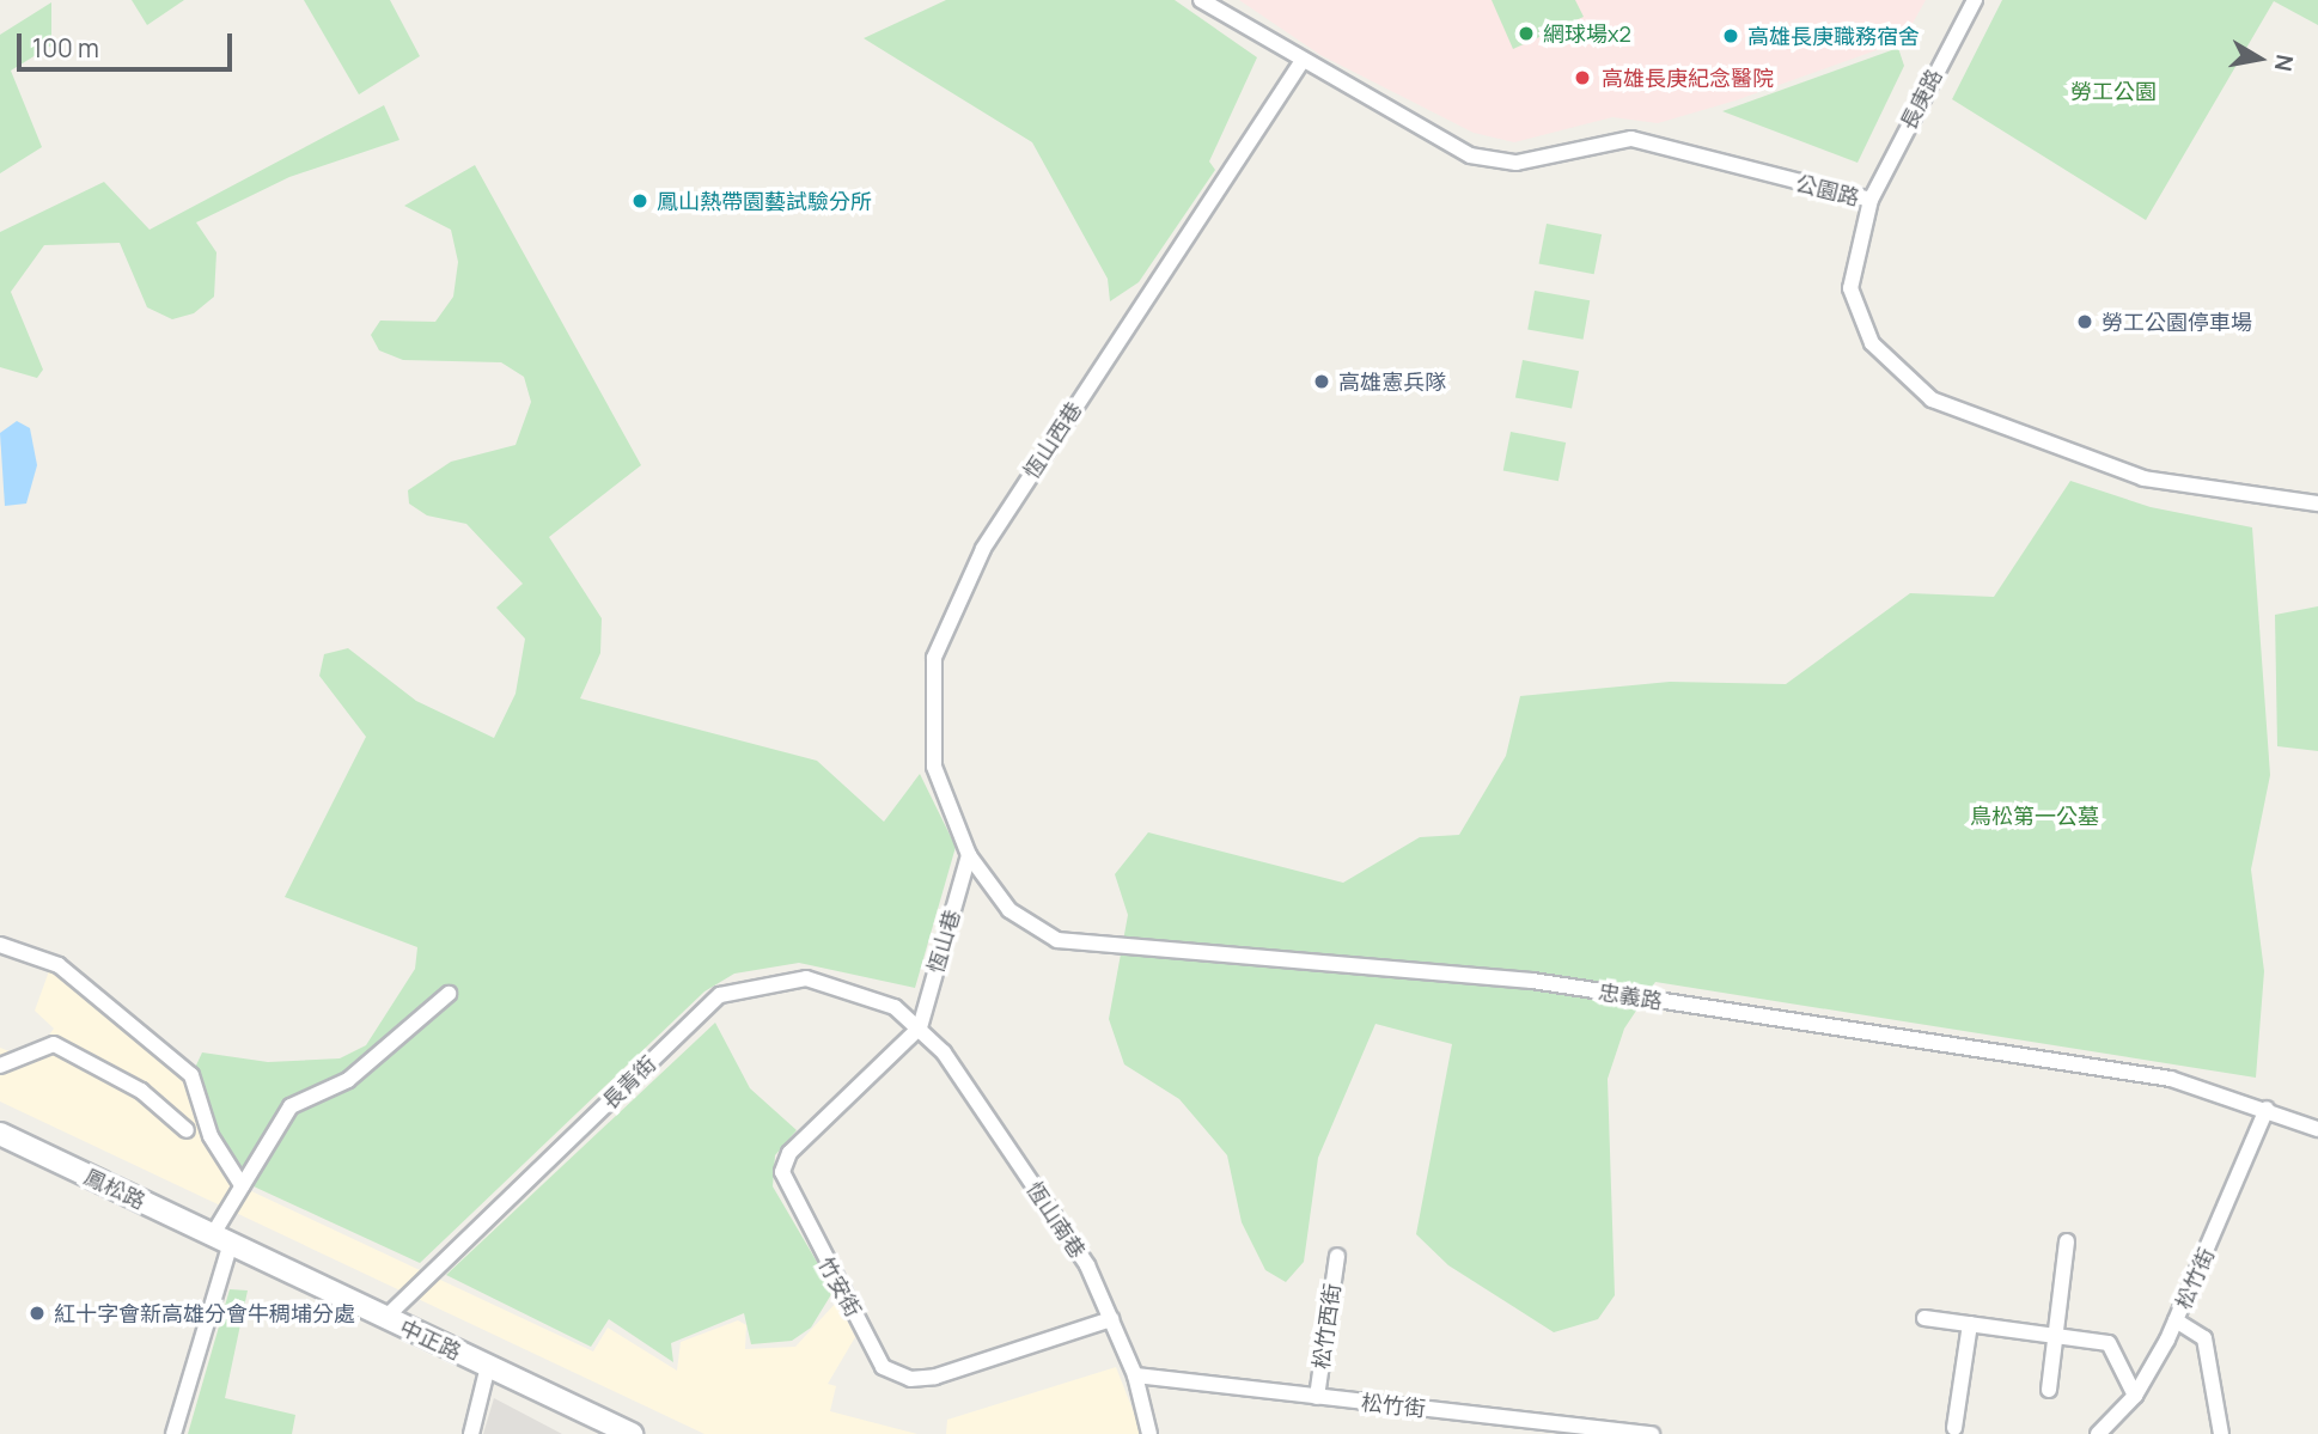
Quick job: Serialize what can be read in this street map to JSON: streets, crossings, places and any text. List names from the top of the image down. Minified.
{"streets":{"main road":["鳳松路","中正路"],"street":["長庚路","公園路","恆山西巷","恆山巷","忠義路","長青街","恆山南巷","松竹街","竹安街","松竹西街"]},"crossings":[["長庚路","公園路"],["公園路","恆山西巷"],["恆山西巷","恆山巷"],["恆山西巷","忠義路"],["恆山巷","忠義路"],["恆山巷","長青街"],["恆山巷","恆山南巷"],["恆山巷","竹安街"],["忠義路","松竹街"],["長青街","恆山南巷"],["長青街","竹安街"],["長青街","中正路"],["鳳松路","中正路"],["恆山南巷","松竹街"],["恆山南巷","竹安街"],["松竹街","松竹西街"]],"parks":["勞工公園","鳥松第一公墓"],"places":["網球場x2","高雄長庚職務宿舍","高雄長庚紀念醫院","鳳山熱帶園藝試驗分所","勞工公園停車場","高雄憲兵隊","紅十字會新高雄分會牛稠埔分處"],"scale_bar":"100 m","north":"right"}
